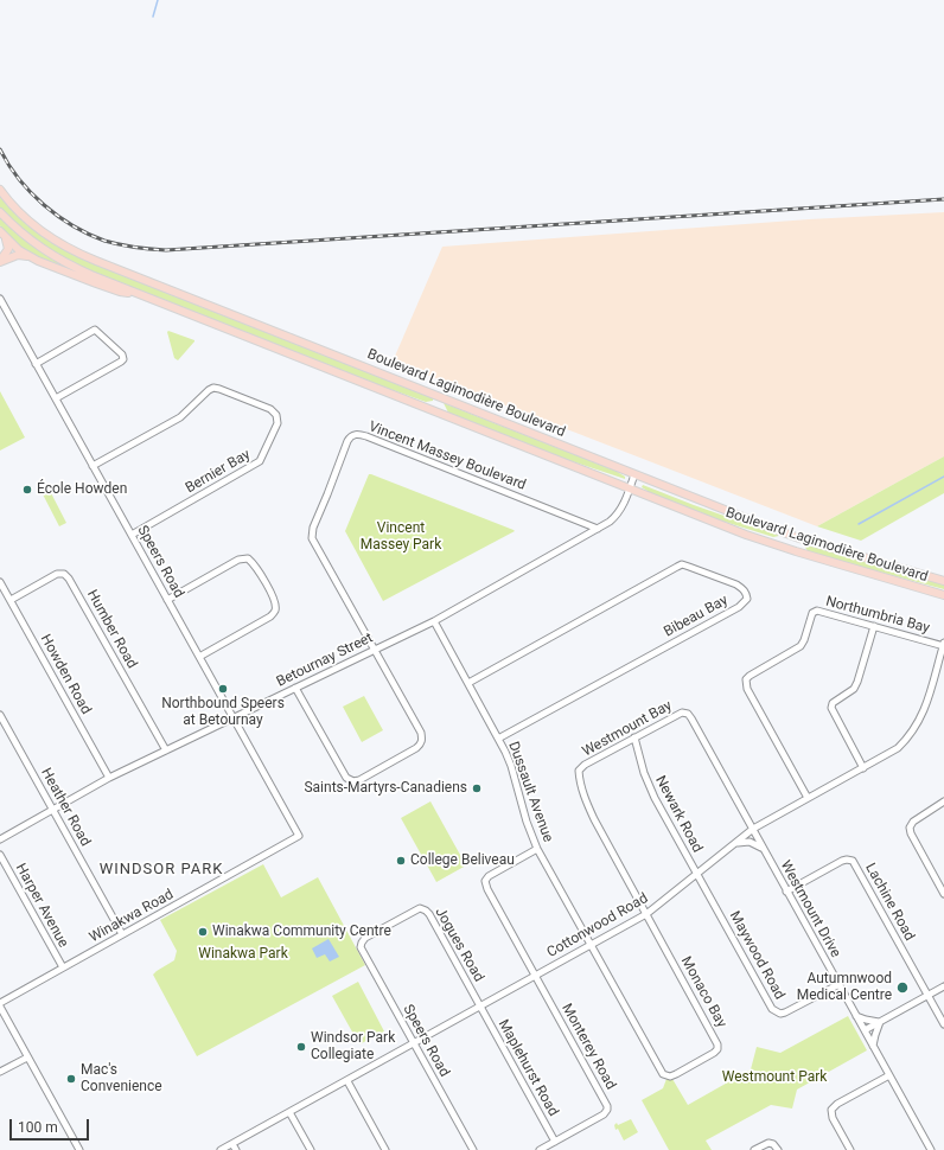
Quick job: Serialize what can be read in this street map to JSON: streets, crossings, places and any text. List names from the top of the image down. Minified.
{"streets":{"main road":["Boulevard Lagimodière Boulevard"],"street":["Vincent Massey Boulevard","Bernier Bay","Speers Road","Northumbria Bay","Bibeau Bay","Humber Road","Betournay Street","Howden Road","Westmount Bay","Dussault Avenue","Heather Road","Newark Road","Lachine Road","Harper Avenue","Westmount Drive","Winakwa Road","Cottonwood Road","Jogues Road","Maywood Road","Monaco Bay","Monterey Road","Maplehurst Road"]},"crossings":[["Boulevard Lagimodière Boulevard","Betournay Street"],["Vincent Massey Boulevard","Betournay Street"],["Bernier Bay","Speers Road"],["Speers Road","Betournay Street"],["Speers Road","Winakwa Road"],["Speers Road","Cottonwood Road"],["Speers Road","Jogues Road"],["Northumbria Bay","Cottonwood Road"],["Bibeau Bay","Dussault Avenue"],["Humber Road","Betournay Street"],["Humber Road","Howden Road"],["Betournay Street","Howden Road"],["Betournay Street","Dussault Avenue"],["Betournay Street","Heather Road"],["Westmount Bay","Newark Road"],["Westmount Bay","Westmount Drive"],["Westmount Bay","Cottonwood Road"],["Westmount Bay","Monaco Bay"],["Dussault Avenue","Cottonwood Road"],["Dussault Avenue","Monaco Bay"],["Dussault Avenue","Monterey Road"],["Heather Road","Winakwa Road"],["Newark Road","Cottonwood Road"],["Newark Road","Maywood Road"],["Lachine Road","Westmount Drive"],["Harper Avenue","Winakwa Road"],["Westmount Drive","Cottonwood Road"],["Westmount Drive","Maywood Road"],["Cottonwood Road","Jogues Road"],["Cottonwood Road","Maywood Road"],["Cottonwood Road","Monaco Bay"],["Cottonwood Road","Monterey Road"],["Cottonwood Road","Maplehurst Road"],["Jogues Road","Maplehurst Road"],["Monterey Road","Maplehurst Road"]],"districts":["WINDSOR PARK"],"parks":["Vincent Massey Park","Winakwa Park","Westmount Park"],"places":["École Howden","Northbound Speers at Betournay","Saints-Martyrs-Canadiens","College Beliveau","Winakwa Community Centre","Autumnwood Medical Centre","Windsor Park Collegiate","Mac's Convenience"],"scale_bar":"100 m"}
